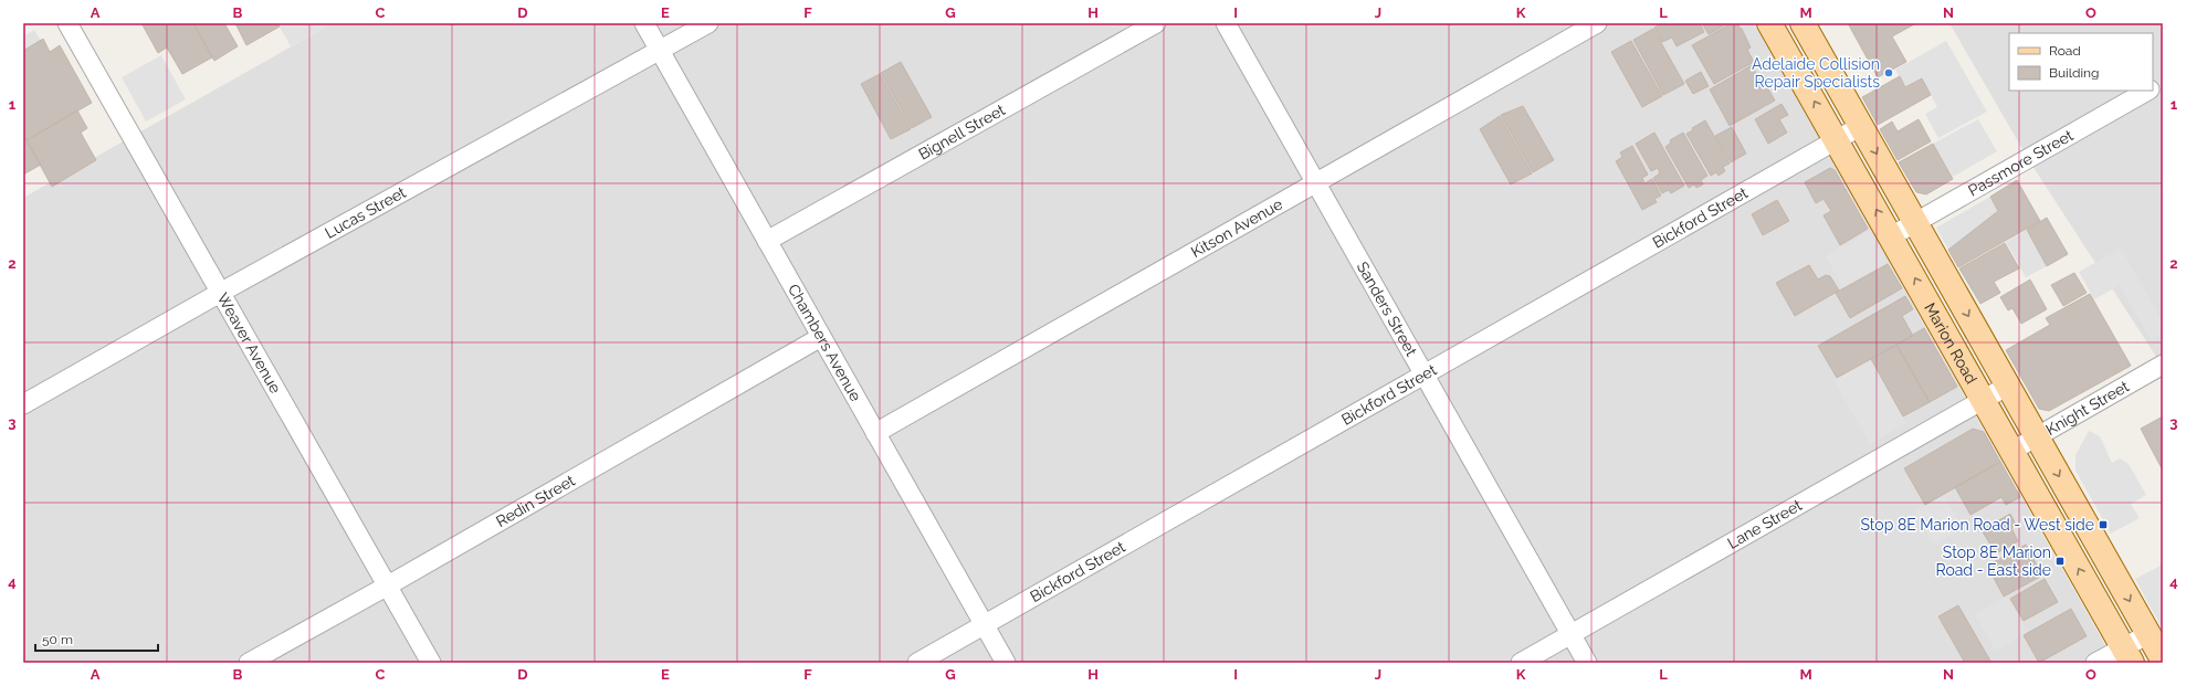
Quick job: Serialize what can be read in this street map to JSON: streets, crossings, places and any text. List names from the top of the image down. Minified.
{"streets":{"main road":["Marion Road"],"street":["Bignell Street","Passmore Street","Lucas Street","Bickford Street","Kitson Avenue","Sanders Street","Weaver Avenue","Chambers Avenue","Knight Street","Redin Street","Lane Street"]},"crossings":[["Bignell Street","Chambers Avenue"],["Passmore Street","Marion Road"],["Lucas Street","Weaver Avenue"],["Lucas Street","Chambers Avenue"],["Bickford Street","Sanders Street"],["Bickford Street","Marion Road"],["Bickford Street","Chambers Avenue"],["Kitson Avenue","Sanders Street"],["Kitson Avenue","Chambers Avenue"],["Sanders Street","Lane Street"],["Marion Road","Knight Street"],["Marion Road","Lane Street"],["Weaver Avenue","Redin Street"],["Chambers Avenue","Redin Street"]],"places":{"other":["Adelaide Collision Repair Specialists"],"transit":["Stop 8E Marion Road - West side","Stop 8E Marion Road - East side"]},"legend":["Road","Building"],"scale_bar":"50 m","grid":{"columns":["A","B","C","D","E","F","G","H","I","J","K","L","M","N","O"],"rows":["1","2","3","4"]}}
